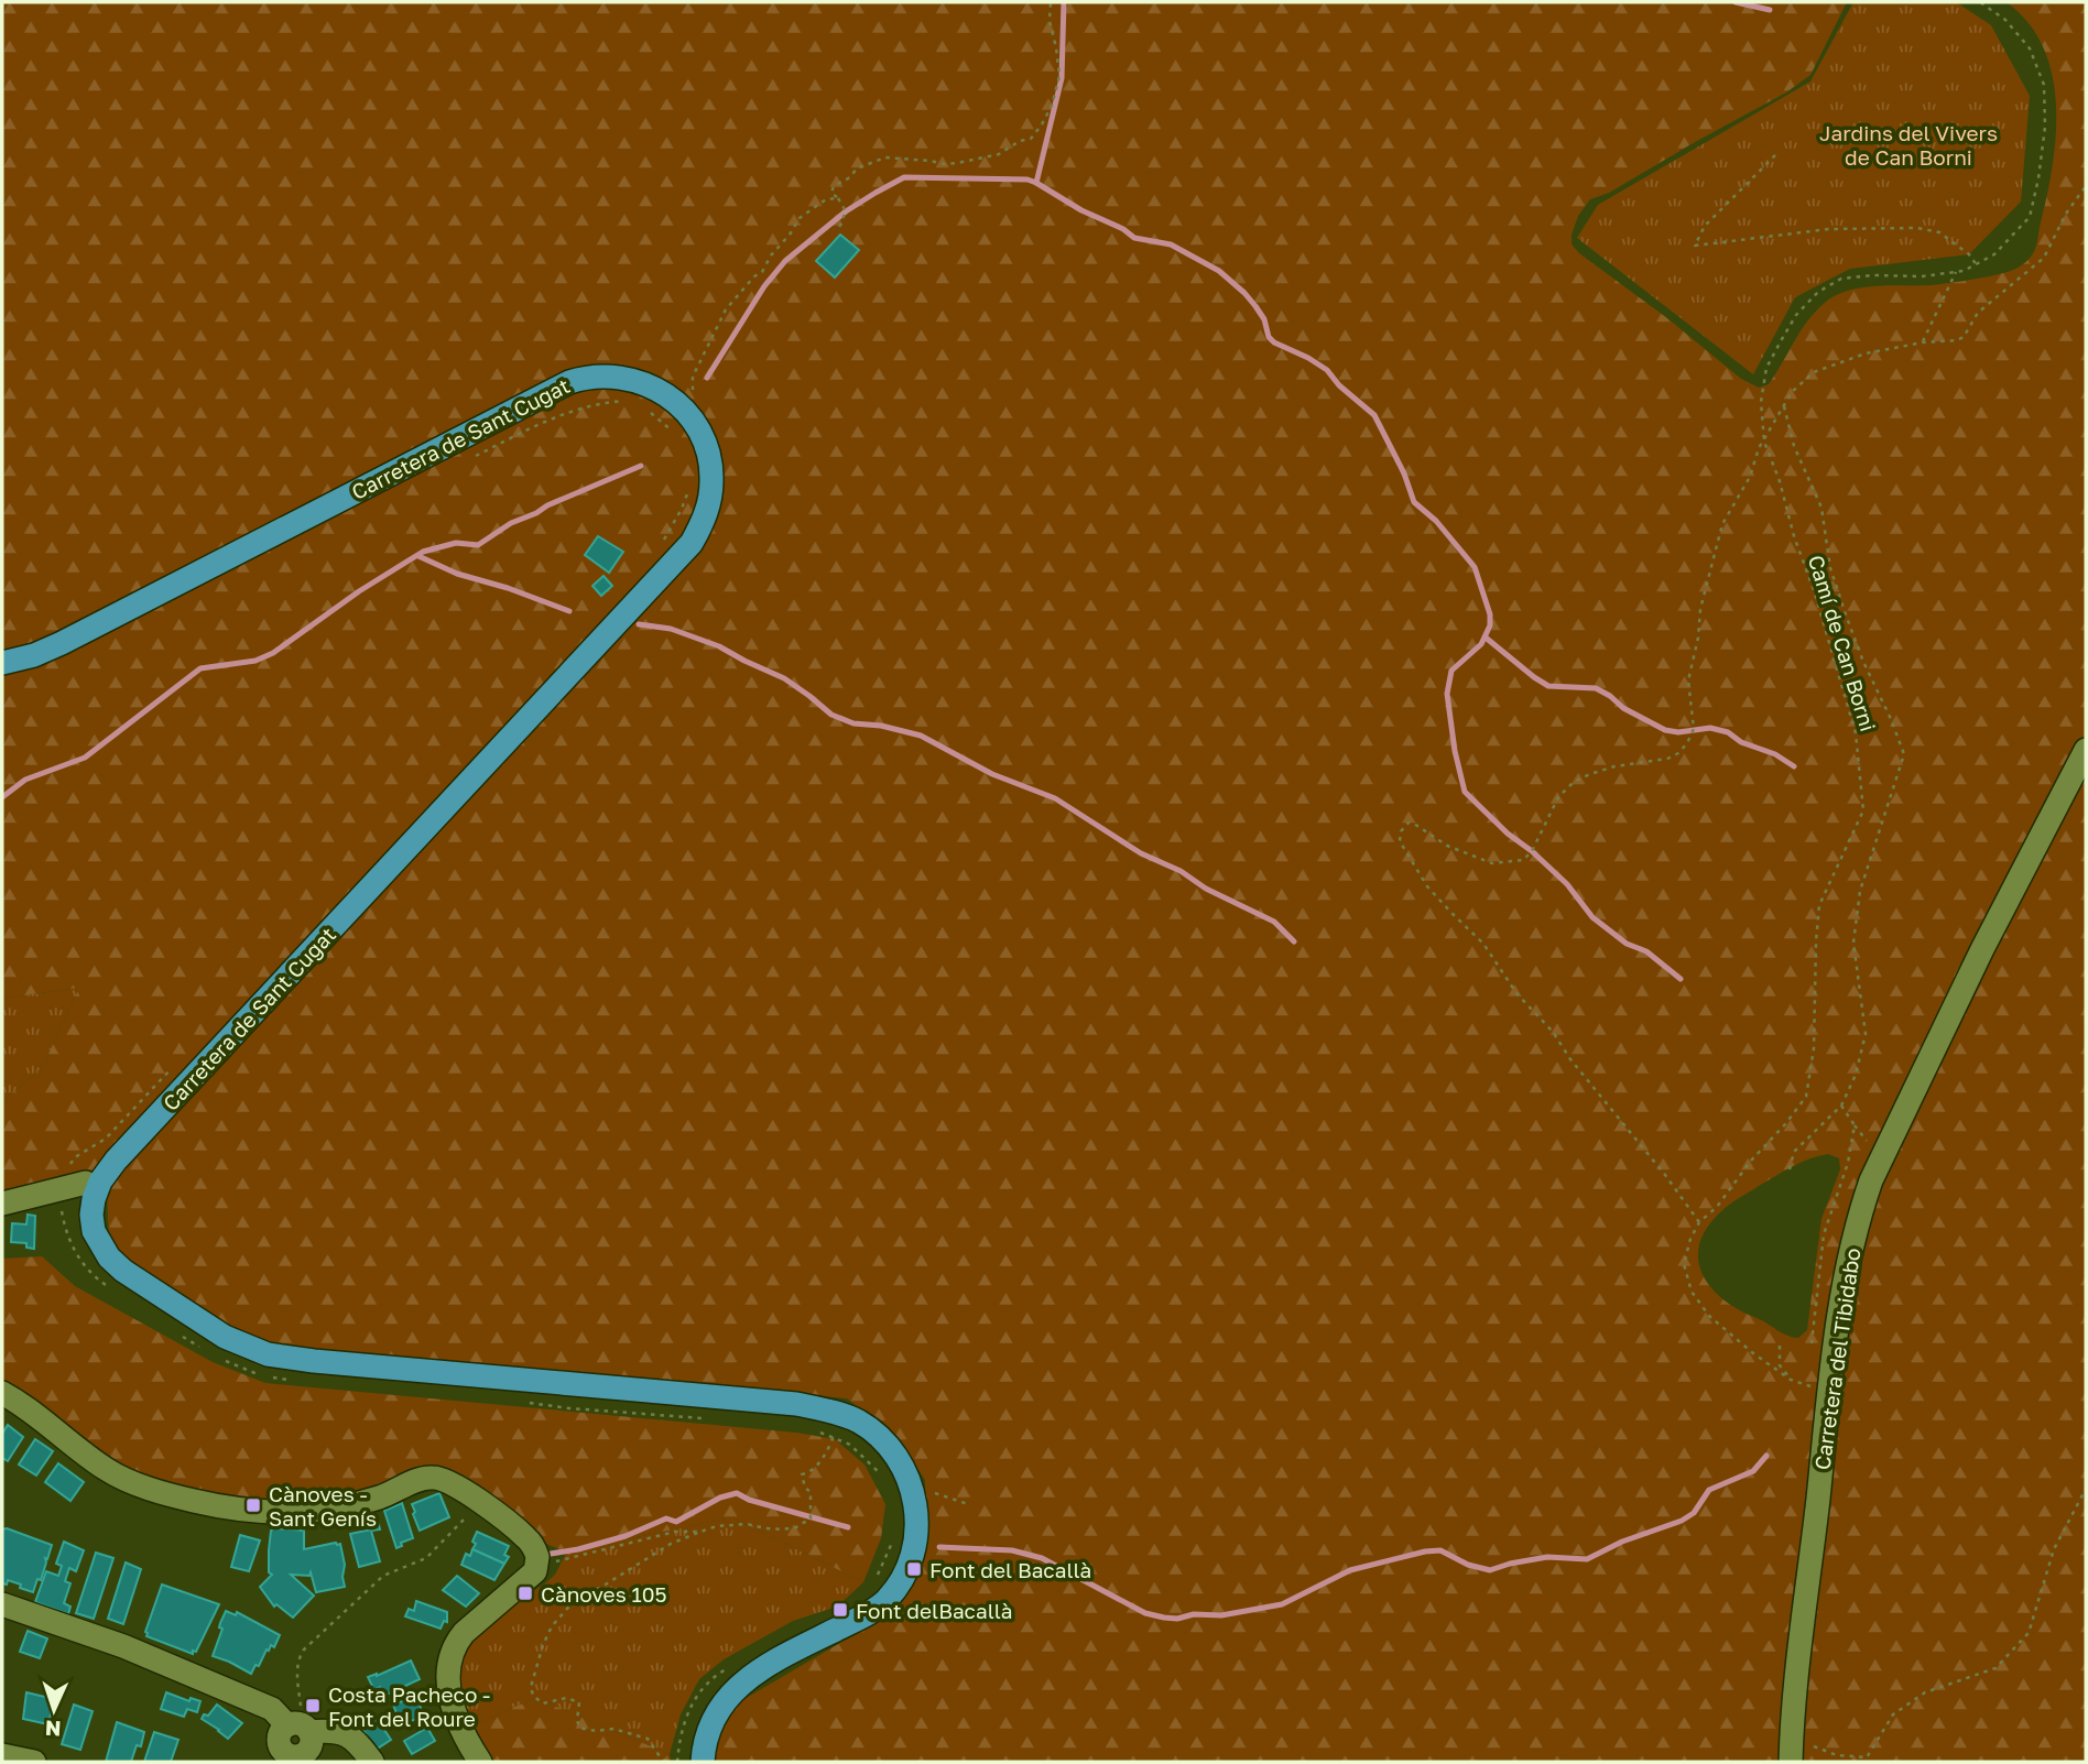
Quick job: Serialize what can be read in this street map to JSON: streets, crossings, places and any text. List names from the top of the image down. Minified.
{"streets":{"main road":["Carretera de Sant Cugat"],"street":["Carretera del Tibidabo"],"path":["Camí de Can Borni"]},"parks":["Jardins del Vivers de Can Borni"],"places":{"transit":["Cànoves - Sant Genís","Font del Bacallà","Cànoves 105","Font delBacallà","Costa Pacheco - Font del Roure"]},"north":"bottom"}
